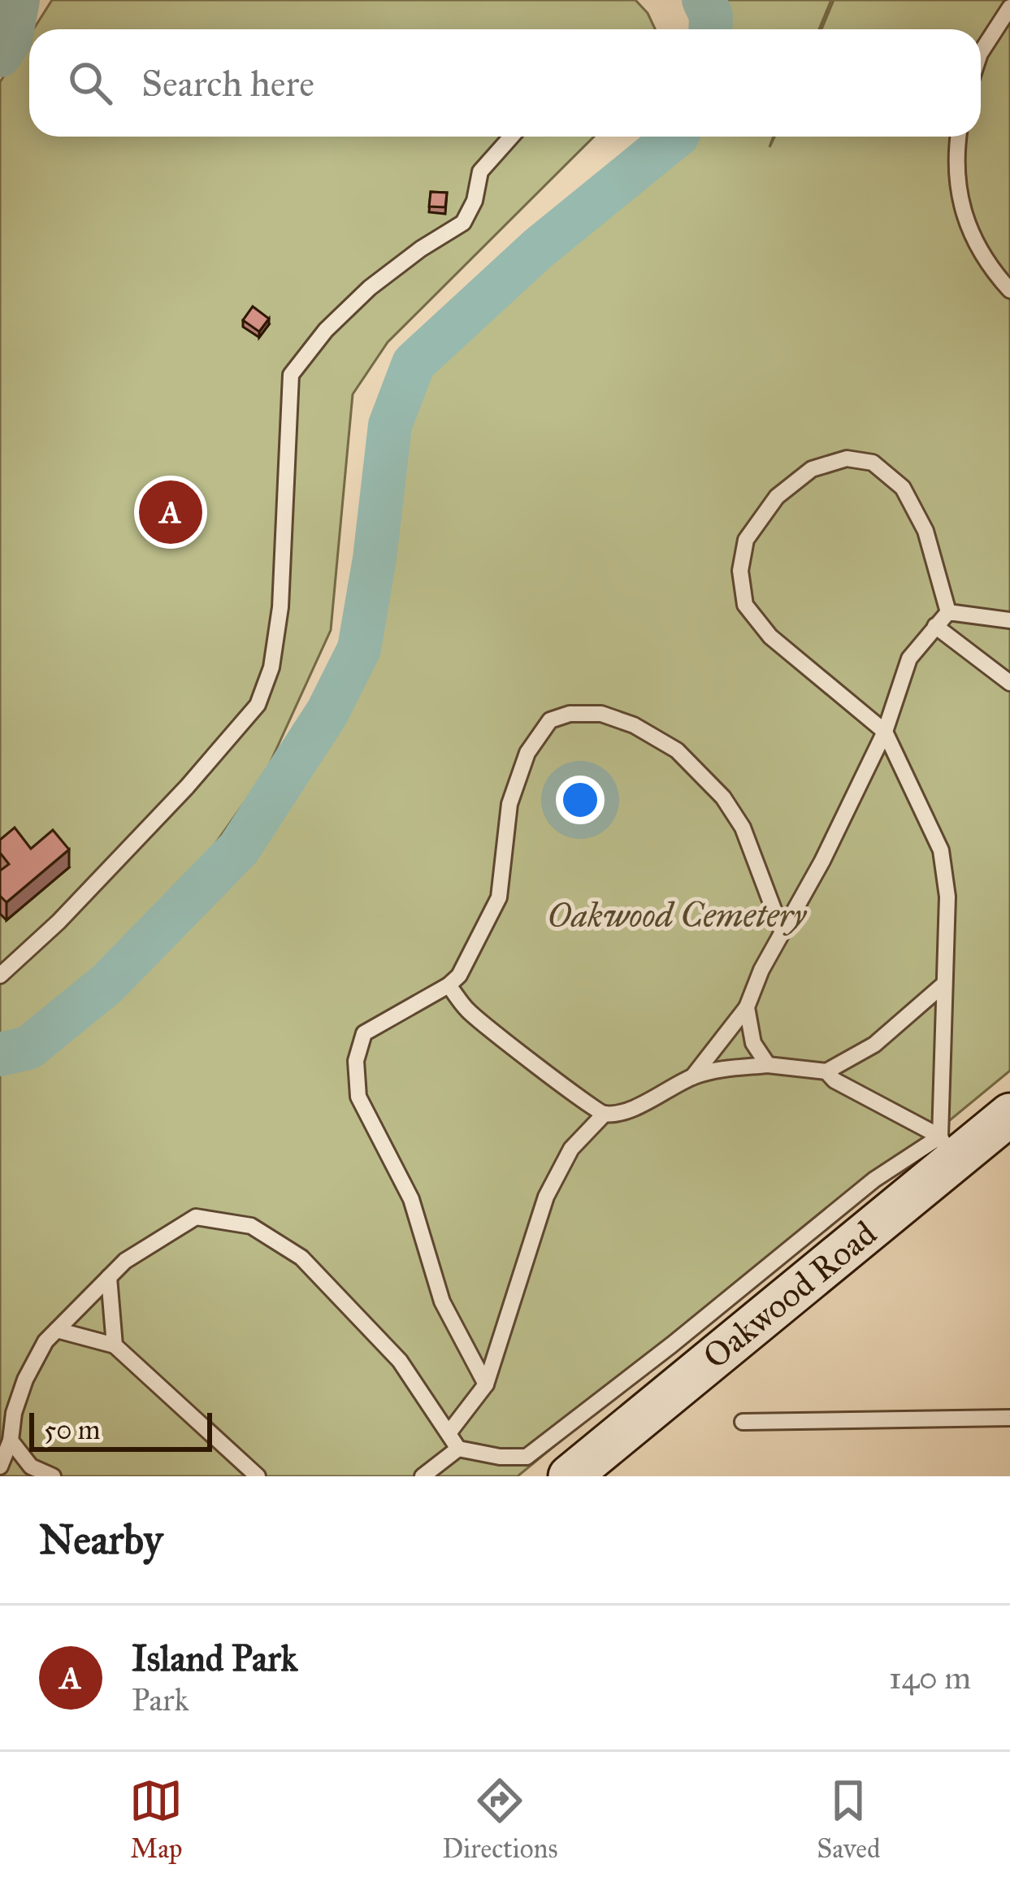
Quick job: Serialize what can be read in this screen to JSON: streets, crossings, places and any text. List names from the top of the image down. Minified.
{"streets":{"street":["Oakwood Road"]},"parks":["Oakwood Cemetery"],"scale_bar":"50 m","page":{"search":"Search here","pins":"A","scale":"50 m","heading":"Nearby","list":[{"mark":"A","name":"Island Park","note":"Park","value":"140 m"}],"nav":["Map","Directions","Saved"]}}
